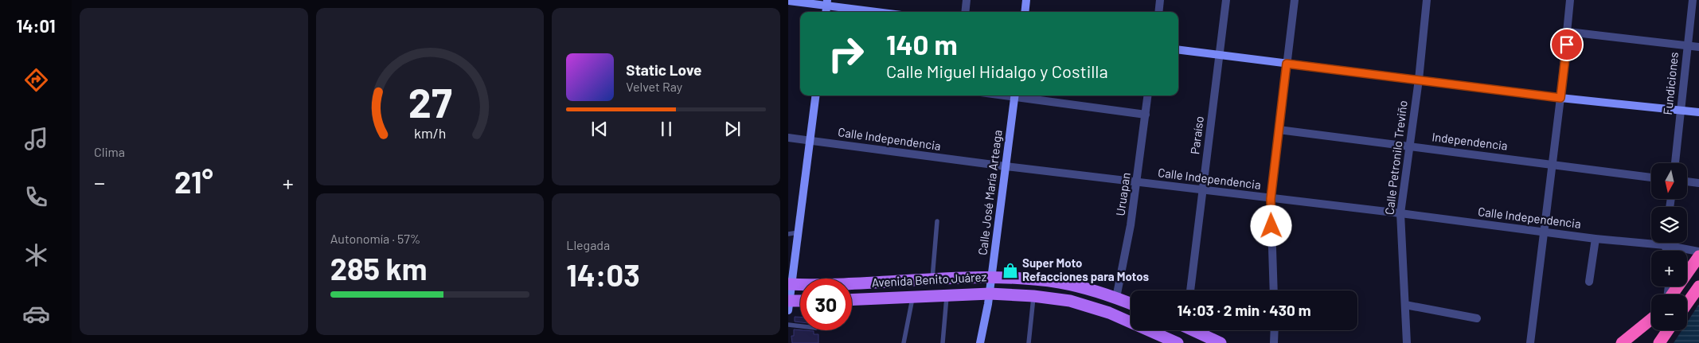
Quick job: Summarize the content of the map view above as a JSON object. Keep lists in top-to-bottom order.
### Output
{
  "streets": {
    "main road": ["Avenida Benito Juárez"],
    "street": [
      "Fundiciones",
      "Paraíso",
      "Calle Independencia",
      "Independencia",
      "Calle Petronilo Treviño",
      "Calle José María Arteaga",
      "Uruapan"
    ]
  },
  "crossings": [
    ["Paraíso", "Calle Independencia"],
    ["Calle Independencia", "Calle Petronilo Treviño"],
    ["Calle Independencia", "Calle José María Arteaga"],
    ["Calle Independencia", "Uruapan"],
    ["Independencia", "Calle Petronilo Treviño"],
    ["Calle José María Arteaga", "Avenida Benito Juárez"],
    ["Uruapan", "Avenida Benito Juárez"]
  ],
  "places": {
    "shop": ["Super Moto Refacciones para Motos"]
  },
  "north": "bottom",
  "page": {
    "tabs": "14:01",
    "tile": [
      "Clima",
      ["Autonomía · 57%", "285 km"],
      ["Llegada", "14:03"]
    ],
    "turn": ["140 m", "Calle Miguel Hidalgo y Costilla"],
    "song": ["Static Love", "Velvet Ray"],
    "map_buttons": ["+", "−"],
    "heat": ["−", "21°", "+"],
    "limit": "30",
    "trip": "14:03 · 2 min · 430 m",
    "gauge": ["27", "km/h"]
  }
}
